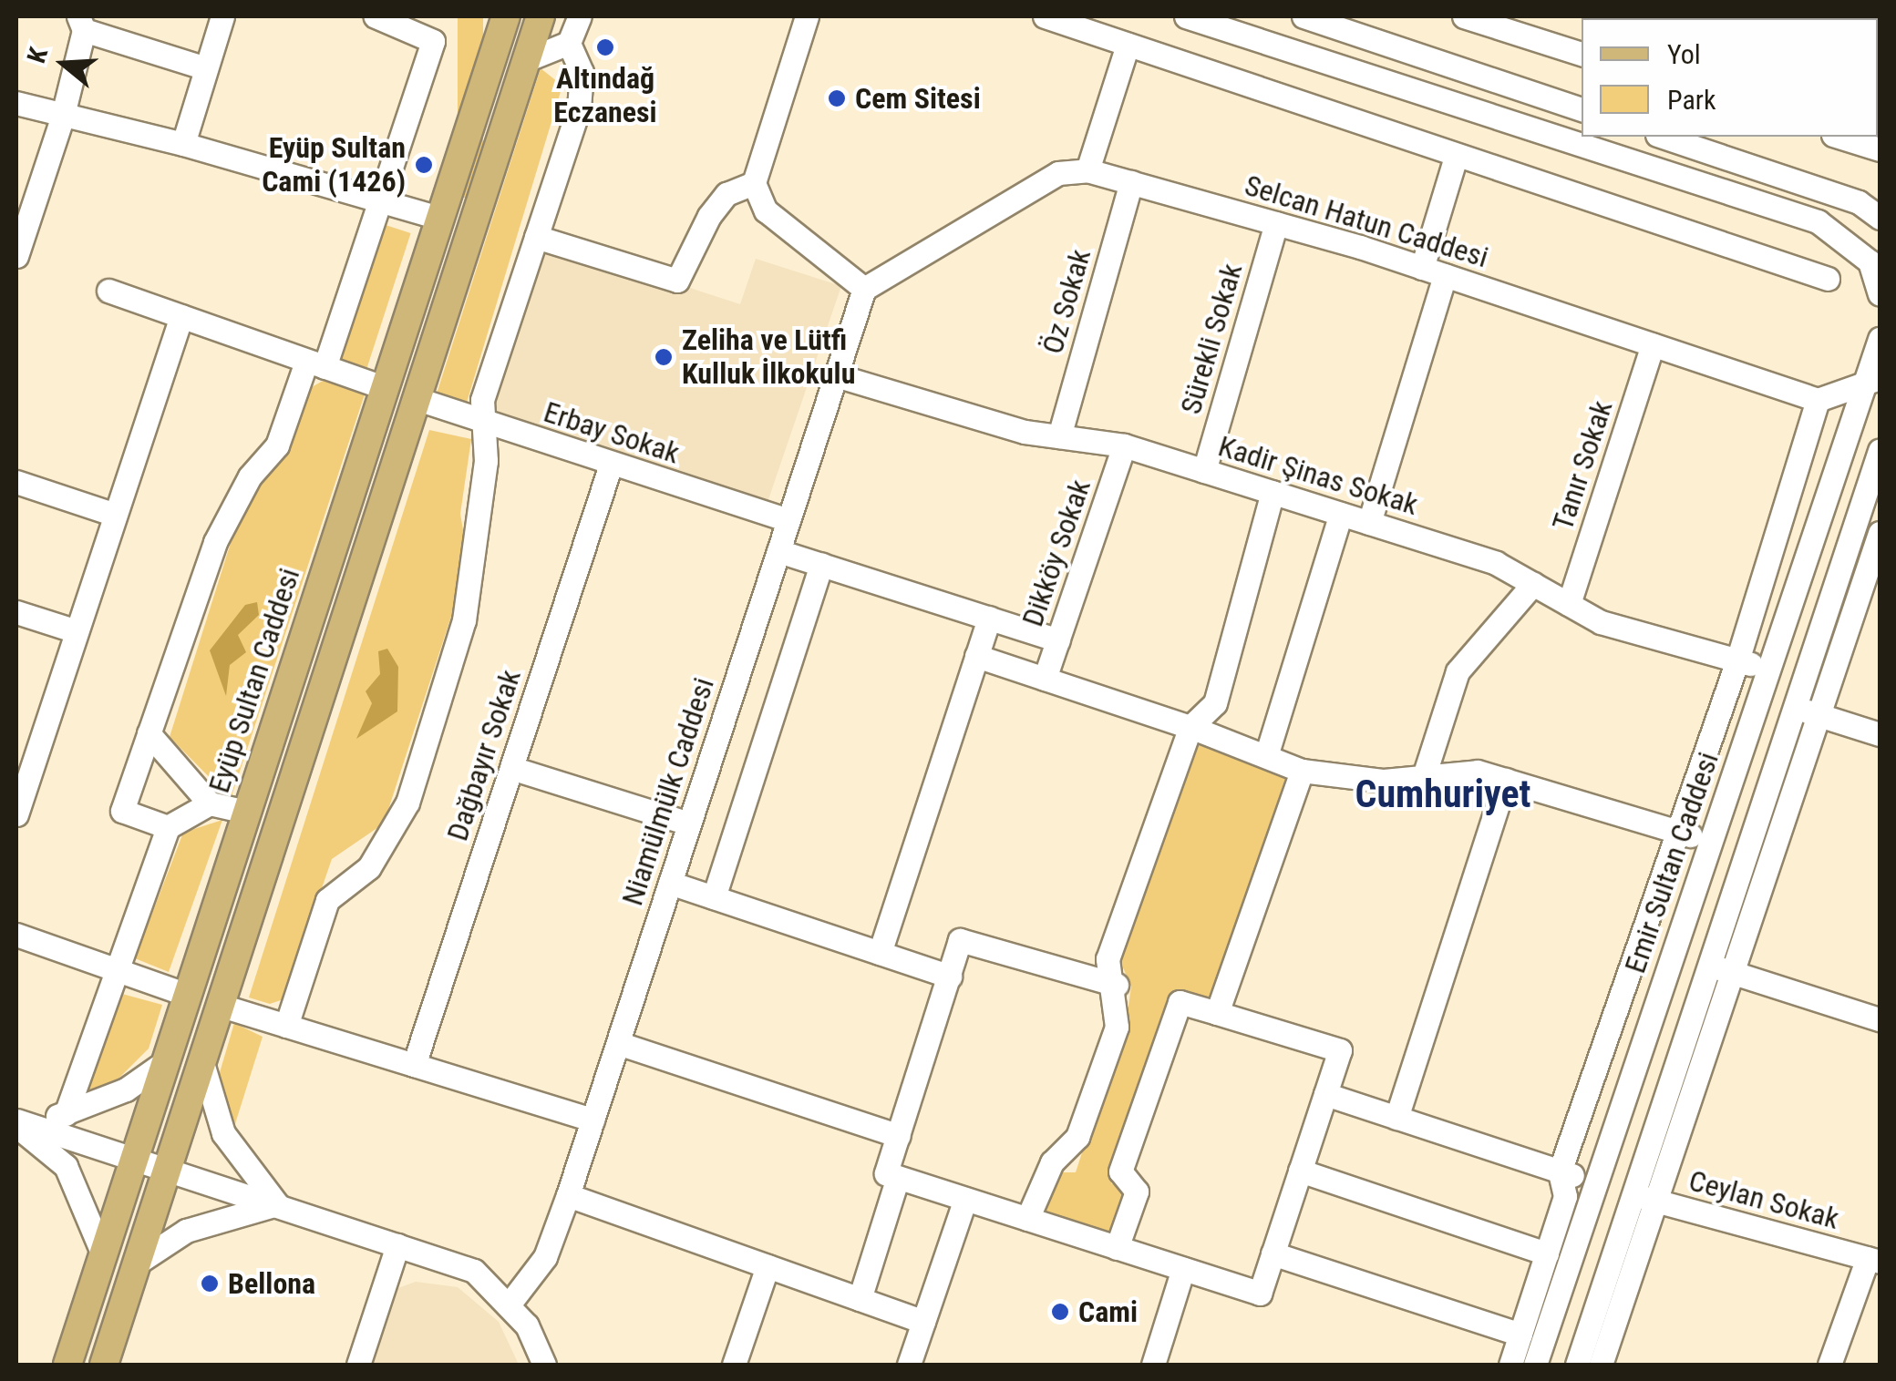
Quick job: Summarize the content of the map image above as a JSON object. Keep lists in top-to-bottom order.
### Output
{
  "streets": {
    "main road": ["Eyüp Sultan Caddesi"],
    "street": [
      "Selcan Hatun Caddesi",
      "Öz Sokak",
      "Sürekli Sokak",
      "Erbay Sokak",
      "Tanır Sokak",
      "Kadir Şinas Sokak",
      "Dikköy Sokak",
      "Dağbayır Sokak",
      "Niamülmülk Caddesi",
      "Emir Sultan Caddesi",
      "Ceylan Sokak"
    ]
  },
  "crossings": [
    ["Selcan Hatun Caddesi", "Öz Sokak"],
    ["Selcan Hatun Caddesi", "Sürekli Sokak"],
    ["Selcan Hatun Caddesi", "Tanır Sokak"],
    ["Selcan Hatun Caddesi", "Niamülmülk Caddesi"],
    ["Öz Sokak", "Kadir Şinas Sokak"],
    ["Sürekli Sokak", "Kadir Şinas Sokak"],
    ["Erbay Sokak", "Dağbayır Sokak"],
    ["Erbay Sokak", "Niamülmülk Caddesi"],
    ["Tanır Sokak", "Kadir Şinas Sokak"],
    ["Kadir Şinas Sokak", "Dikköy Sokak"],
    ["Kadir Şinas Sokak", "Niamülmülk Caddesi"],
    ["Kadir Şinas Sokak", "Emir Sultan Caddesi"]
  ],
  "districts": ["Cumhuriyet"],
  "places": [
    "Altındağ Eczanesi",
    "Cem Sitesi",
    "Eyüp Sultan Cami (1426)",
    "Zeliha ve Lütfi Kulluk İlkokulu",
    "Bellona",
    "Cami"
  ],
  "legend": ["Yol", "Park"],
  "north": "left"
}
